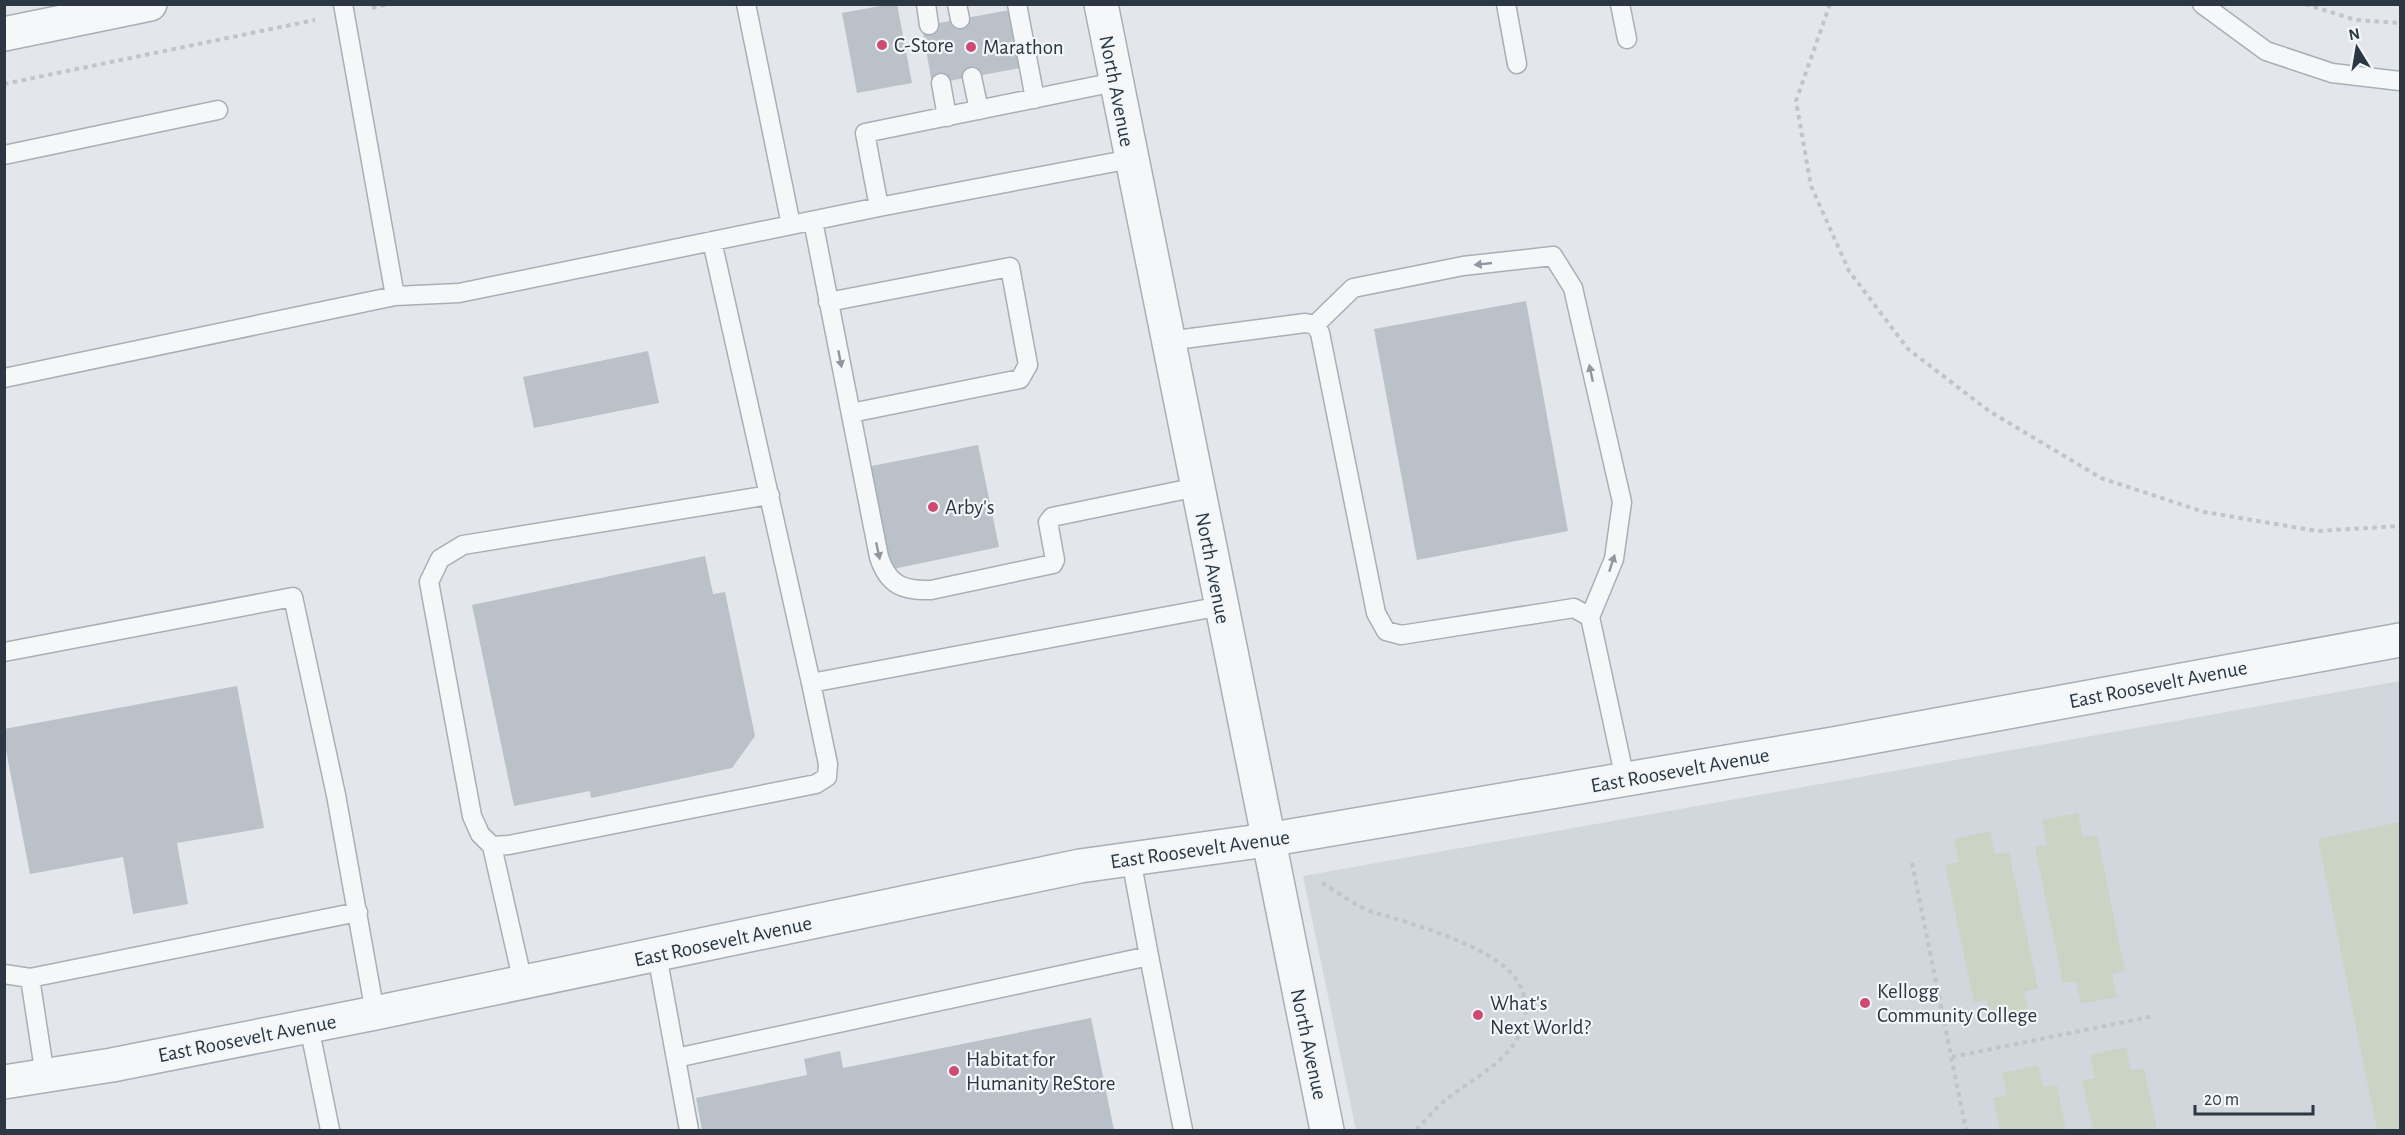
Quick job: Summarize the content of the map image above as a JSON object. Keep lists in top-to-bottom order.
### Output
{
  "streets": {
    "street": ["North Avenue", "East Roosevelt Avenue"]
  },
  "crossings": [
    ["North Avenue", "East Roosevelt Avenue"]
  ],
  "places": [
    "C-Store",
    "Marathon",
    "Arby's",
    "Kellogg Community College",
    "What's Next World?",
    "Habitat for Humanity ReStore"
  ],
  "scale_bar": "20 m",
  "north": "top"
}
